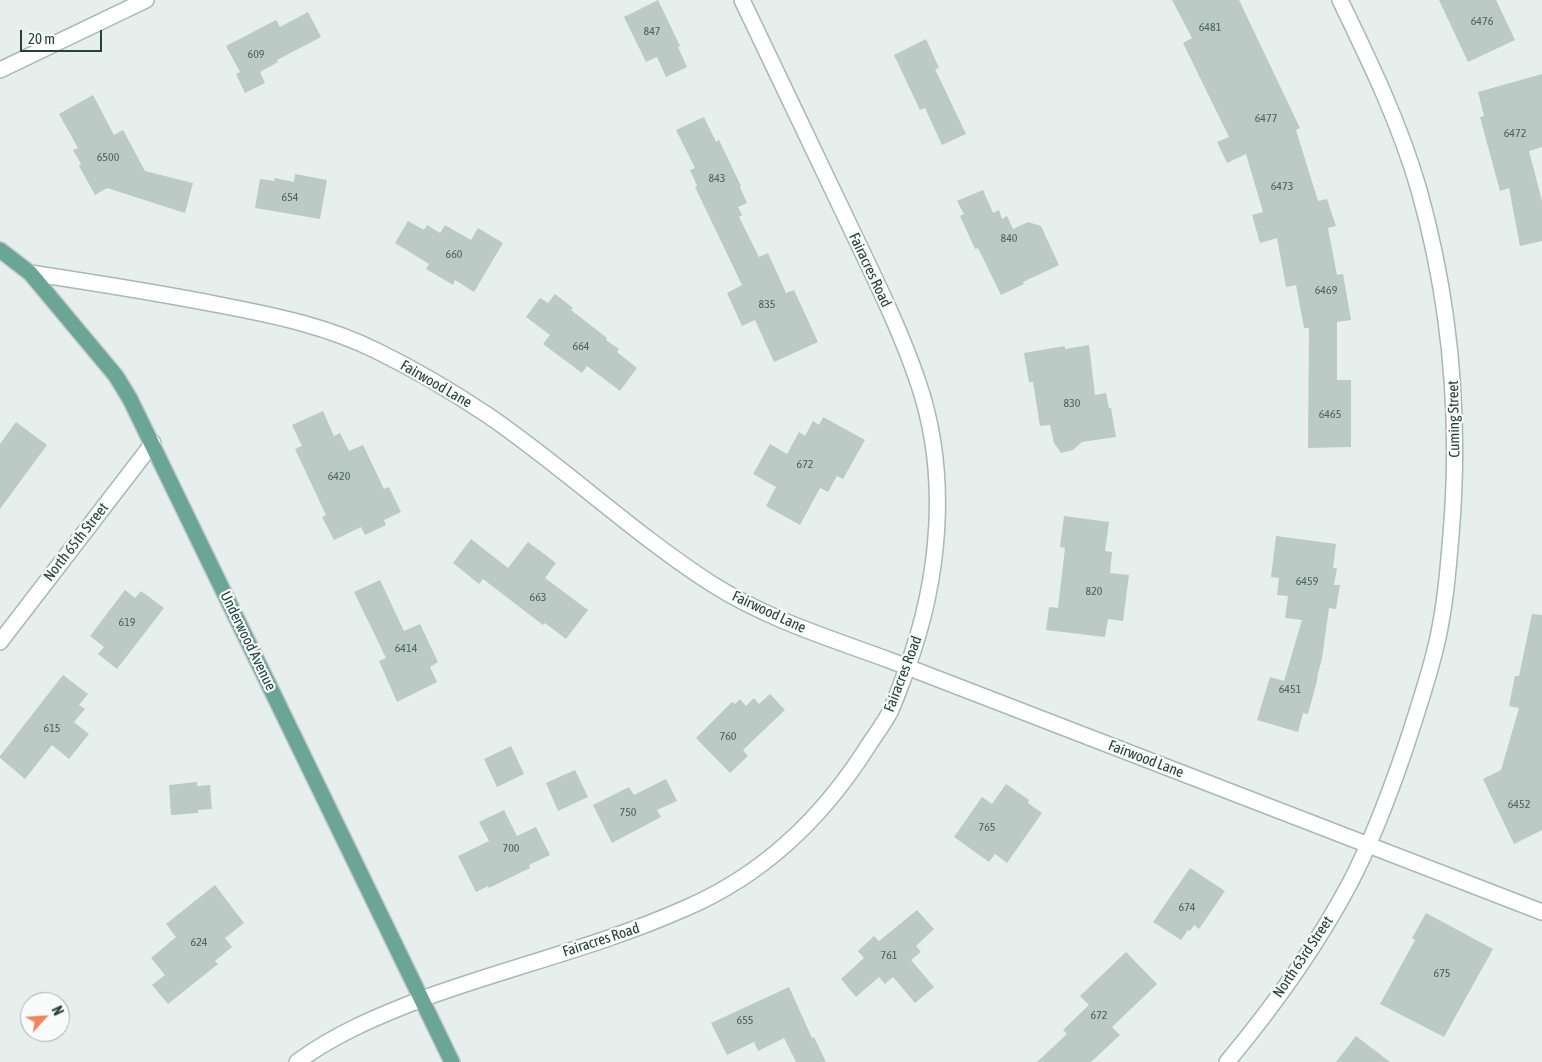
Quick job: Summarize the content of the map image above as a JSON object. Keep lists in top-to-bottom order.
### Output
{
  "streets": {
    "main road": ["Underwood Avenue"],
    "street": [
      "Fairacres Road",
      "Fairwood Lane",
      "Cuming Street",
      "North 65th Street",
      "North 63rd Street"
    ]
  },
  "crossings": [
    ["Fairacres Road", "Fairwood Lane"],
    ["Fairacres Road", "Underwood Avenue"],
    ["Fairwood Lane", "Cuming Street"],
    ["Fairwood Lane", "Underwood Avenue"],
    ["Fairwood Lane", "North 63rd Street"],
    ["Cuming Street", "North 63rd Street"],
    ["North 65th Street", "Underwood Avenue"]
  ],
  "house_numbers": [
    "6476",
    "6481",
    "847",
    "609",
    "6477",
    "6472",
    "6500",
    "843",
    "6473",
    "654",
    "840",
    "660",
    "6469",
    "835",
    "664",
    "830",
    "6465",
    "672",
    "6420",
    "6459",
    "820",
    "663",
    "619",
    "6414",
    "6451",
    "615",
    "760",
    "6452",
    "750",
    "765",
    "700",
    "674",
    "624",
    "761",
    "675",
    "672",
    "655"
  ],
  "scale_bar": "20 m",
  "north": "top right"
}
